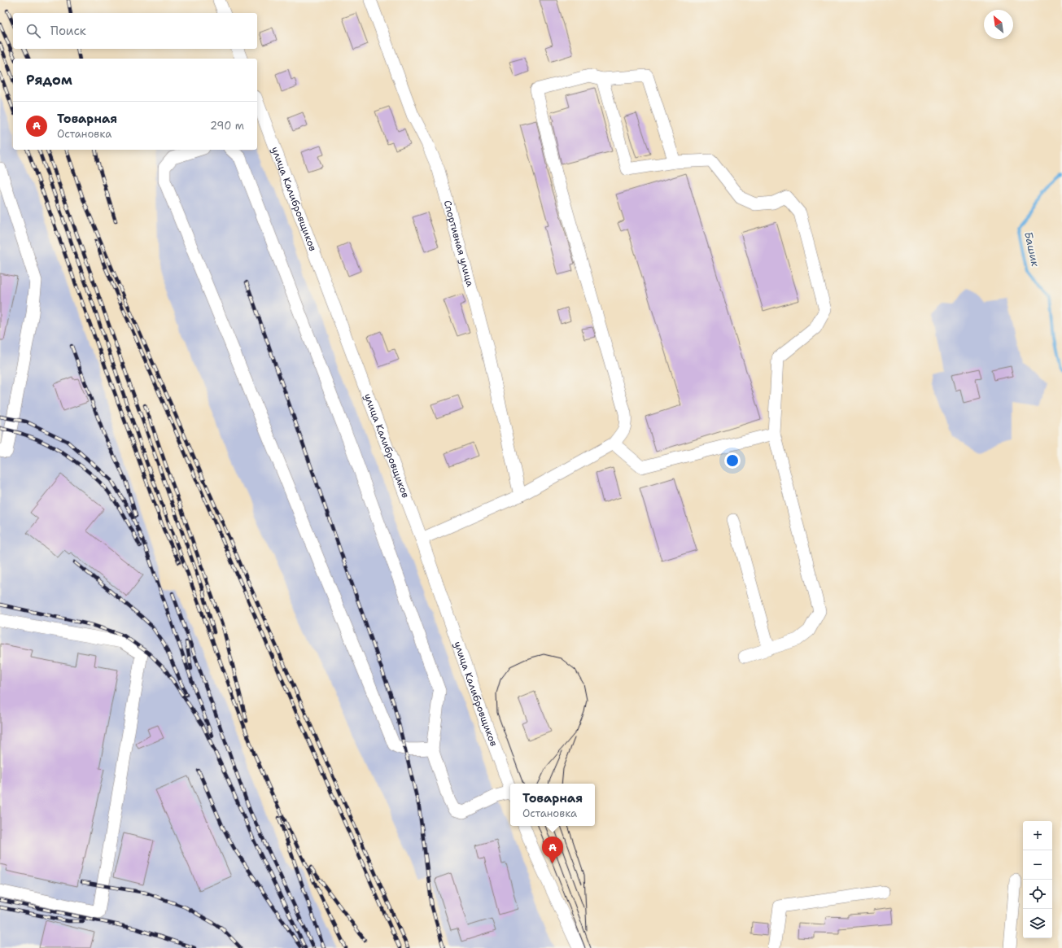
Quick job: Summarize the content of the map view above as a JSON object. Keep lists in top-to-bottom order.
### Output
{
  "streets": {
    "street": ["улица Калибровщиков", "Спортивная улица"]
  },
  "water": ["Башик"],
  "north": "top left",
  "page": {
    "search": "Поиск",
    "heading": "Рядом",
    "list": [
      {
        "mark": "A",
        "name": "Товарная",
        "note": "Остановка",
        "value": "290 m"
      }
    ],
    "popup": ["Товарная", "Остановка"],
    "map_buttons": ["+", "−"],
    "pins": "A"
  }
}
